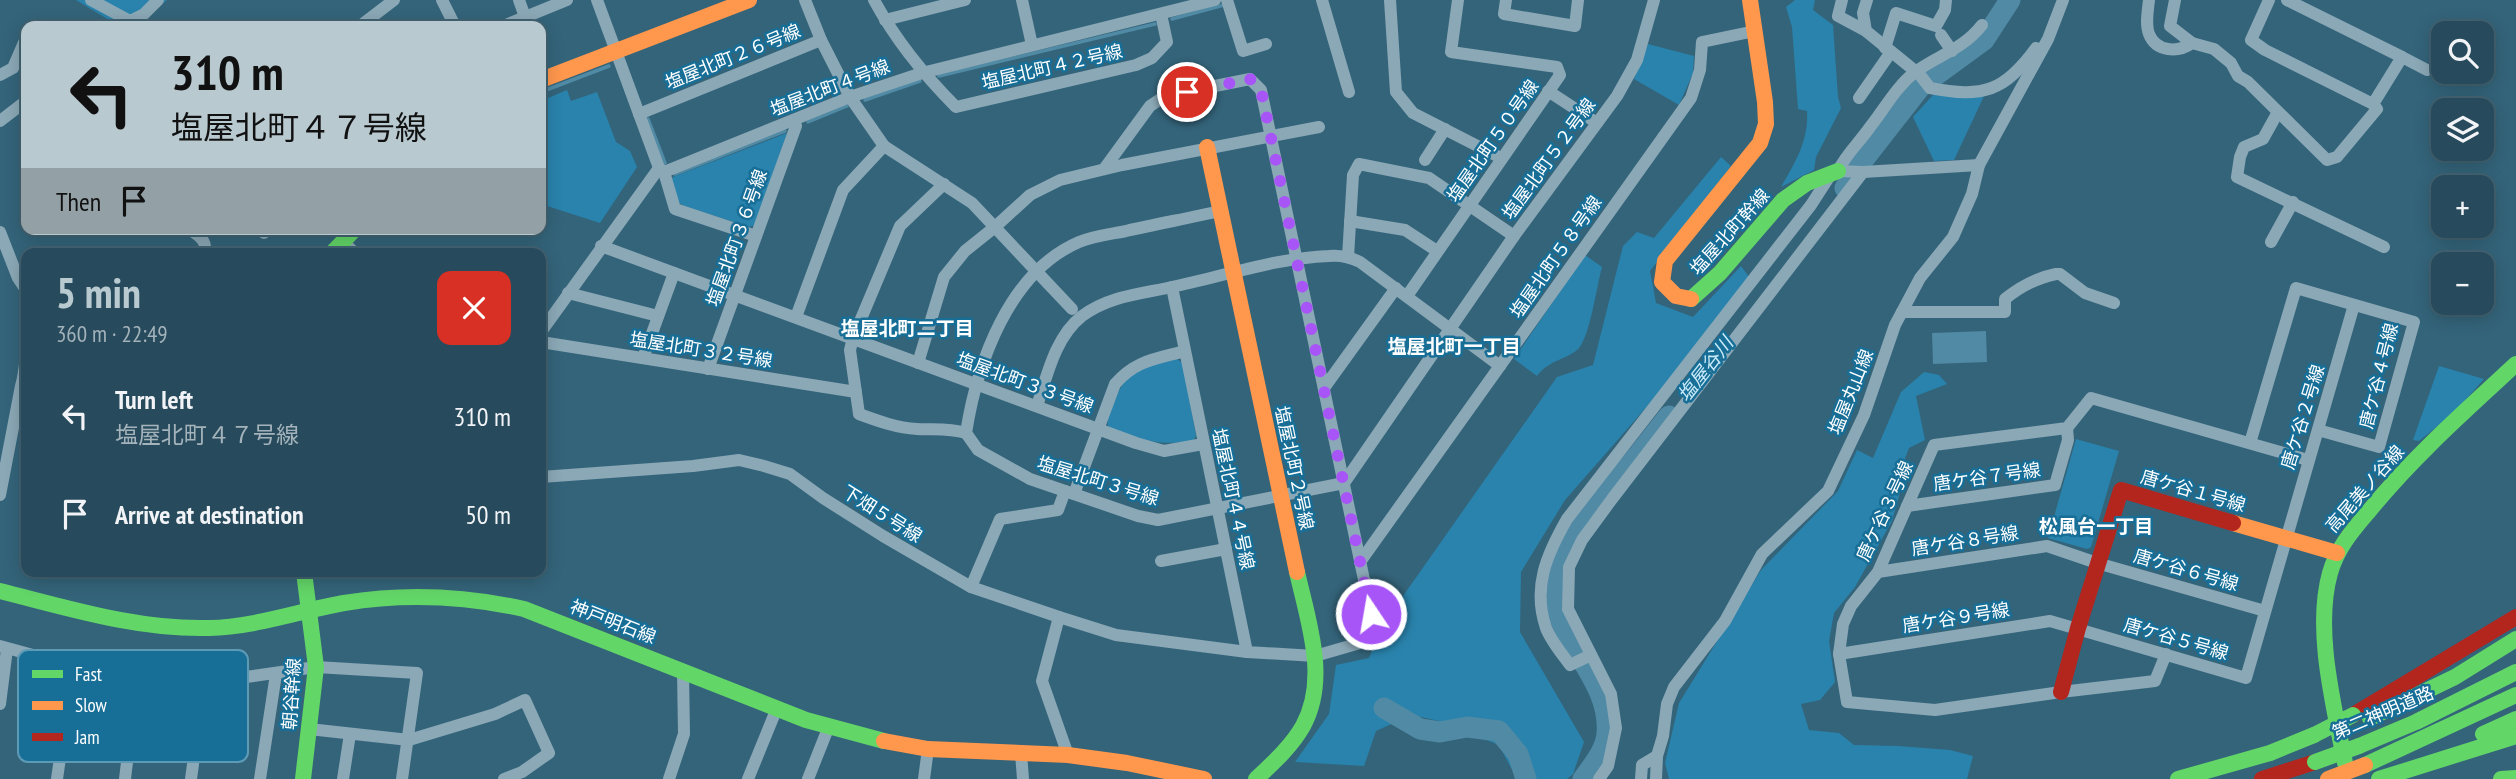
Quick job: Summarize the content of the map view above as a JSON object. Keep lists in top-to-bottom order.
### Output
{
  "streets": {
    "main road": [
      "塩屋北町幹線",
      "塩屋北町２号線",
      "高尾美ノ谷線",
      "唐ケ谷１号線",
      "神戸明石線",
      "朝谷幹線",
      "第二神明道路"
    ],
    "street": [
      "塩屋北町２６号線",
      "塩屋北町４２号線",
      "塩屋北町４号線",
      "塩屋北町５０号線",
      "塩屋北町５２号線",
      "塩屋北町３６号線",
      "塩屋北町５８号線",
      "塩屋北町３２号線",
      "唐ケ谷４号線",
      "塩屋北町３３号線",
      "塩屋丸山線",
      "唐ケ谷２号線",
      "唐ケ谷７号線",
      "塩屋北町３号線",
      "塩屋北町４４号線",
      "唐ケ谷３号線",
      "下畑５号線",
      "唐ケ谷８号線",
      "唐ケ谷６号線",
      "唐ケ谷９号線",
      "唐ケ谷５号線"
    ]
  },
  "crossings": [
    ["塩屋北町２６号線", "塩屋北町４号線"],
    ["塩屋北町４２号線", "塩屋北町４号線"],
    ["塩屋北町４号線", "塩屋北町３６号線"],
    ["塩屋北町幹線", "塩屋北町５８号線"],
    ["塩屋北町幹線", "塩屋丸山線"],
    ["塩屋北町３６号線", "塩屋北町３２号線"],
    ["塩屋北町３６号線", "塩屋北町３３号線"],
    ["唐ケ谷４号線", "唐ケ谷２号線"],
    ["塩屋北町３３号線", "塩屋北町４４号線"],
    ["唐ケ谷２号線", "唐ケ谷１号線"],
    ["唐ケ谷２号線", "唐ケ谷５号線"],
    ["塩屋北町２号線", "塩屋北町３号線"],
    ["唐ケ谷７号線", "唐ケ谷３号線"],
    ["塩屋北町３号線", "塩屋北町４４号線"],
    ["高尾美ノ谷線", "唐ケ谷１号線"],
    ["唐ケ谷１号線", "唐ケ谷３号線"],
    ["唐ケ谷１号線", "唐ケ谷８号線"],
    ["唐ケ谷１号線", "唐ケ谷６号線"],
    ["唐ケ谷１号線", "唐ケ谷９号線"],
    ["唐ケ谷１号線", "唐ケ谷５号線"],
    ["塩屋北町４４号線", "下畑５号線"],
    ["唐ケ谷３号線", "唐ケ谷８号線"],
    ["唐ケ谷３号線", "唐ケ谷９号線"],
    ["唐ケ谷８号線", "唐ケ谷６号線"],
    ["唐ケ谷６号線", "唐ケ谷５号線"],
    ["唐ケ谷９号線", "唐ケ谷５号線"],
    ["神戸明石線", "朝谷幹線"]
  ],
  "districts": ["塩屋北町二丁目", "塩屋北町一丁目", "松風台一丁目"],
  "water": ["塩屋谷川"],
  "legend": ["Fast", "Slow", "Jam"],
  "page": {
    "map_buttons": ["+", "−"],
    "turn": ["310 m", "塩屋北町４７号線"],
    "then": "Then",
    "heading": ["5 min", "360 m · 22:49"],
    "list": [
      {
        "name": "Turn left",
        "note": "塩屋北町４７号線",
        "value": "310 m"
      },
      {
        "name": "Arrive at destination",
        "value": "50 m"
      }
    ]
  }
}
